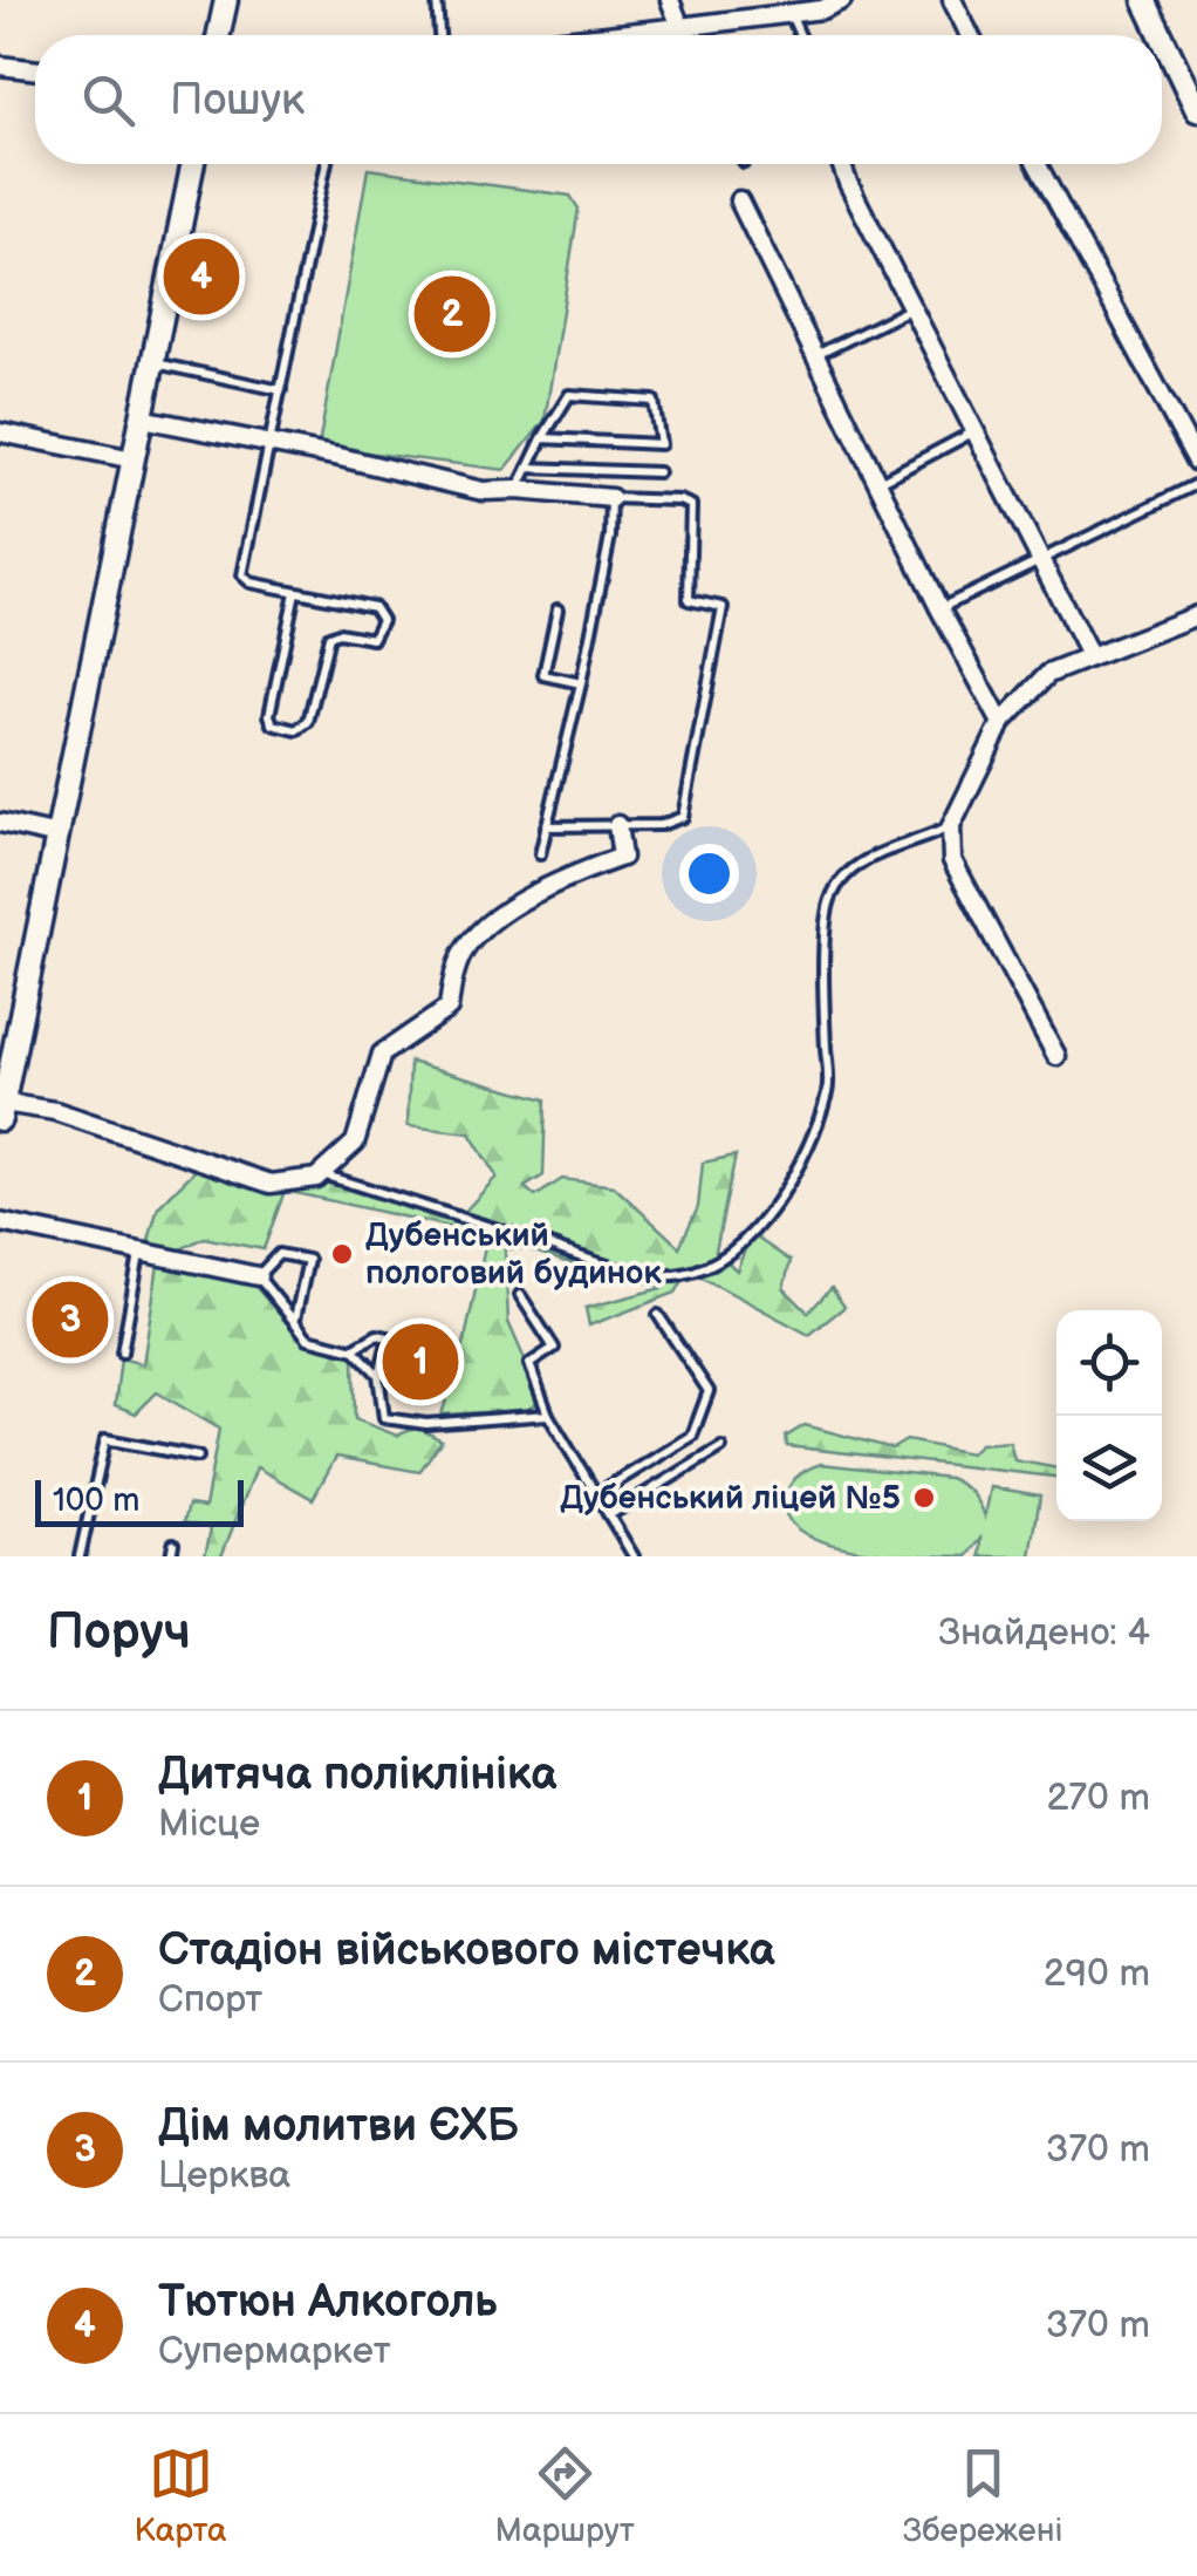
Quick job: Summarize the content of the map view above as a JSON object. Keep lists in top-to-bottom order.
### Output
{
  "places": ["Дубенський пологовий будинок", "Дубенський ліцей №5"],
  "scale_bar": "100 m",
  "page": {
    "search": "Пошук",
    "pins": [
      "4",
      "2",
      "3",
      "1"
    ],
    "scale": "100 m",
    "heading": ["Поруч", "Знайдено: 4"],
    "list": [
      {
        "mark": "1",
        "name": "Дитяча поліклініка",
        "note": "Місце",
        "value": "270 m"
      },
      {
        "mark": "2",
        "name": "Стадіон військового містечка",
        "note": "Спорт",
        "value": "290 m"
      },
      {
        "mark": "3",
        "name": "Дім молитви ЄХБ",
        "note": "Церква",
        "value": "370 m"
      },
      {
        "mark": "4",
        "name": "Тютюн Алкоголь",
        "note": "Супермаркет",
        "value": "370 m"
      }
    ],
    "nav": ["Карта", "Маршрут", "Збережені"]
  }
}
